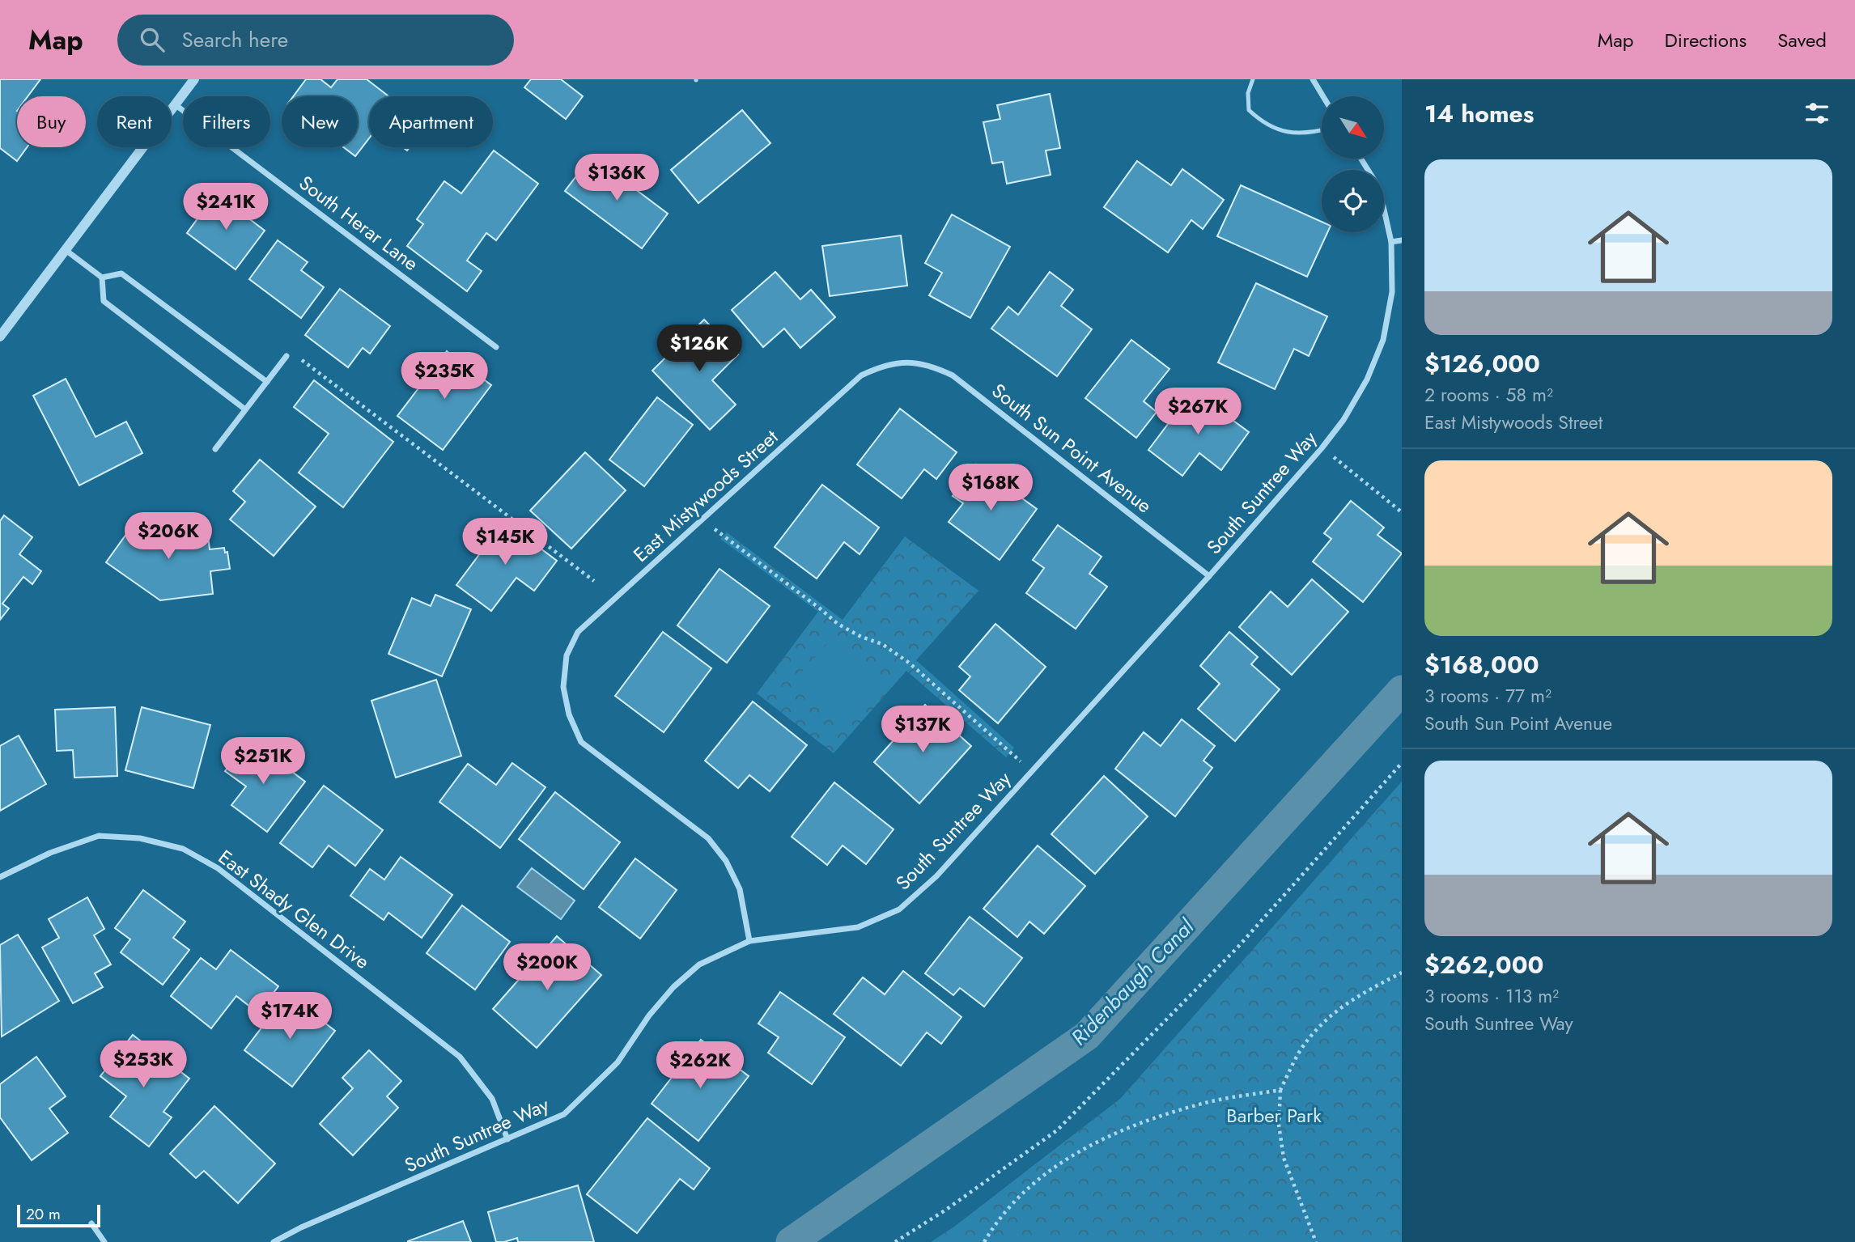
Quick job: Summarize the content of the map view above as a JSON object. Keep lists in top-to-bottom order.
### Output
{
  "streets": {
    "street": [
      "South Herar Lane",
      "South Sun Point Avenue",
      "South Suntree Way",
      "East Mistywoods Street",
      "East Shady Glen Drive"
    ]
  },
  "crossings": [
    ["South Sun Point Avenue", "South Suntree Way"],
    ["South Sun Point Avenue", "East Mistywoods Street"],
    ["South Suntree Way", "East Mistywoods Street"],
    ["South Suntree Way", "East Shady Glen Drive"]
  ],
  "water": ["Ridenbaugh Canal"],
  "parks": ["Barber Park"],
  "scale_bar": "20 m",
  "north": "bottom right",
  "page": {
    "header": "Map",
    "search": "Search here",
    "nav": ["Map", "Directions", "Saved"],
    "heading": "14 homes",
    "chip": [
      "Buy",
      "Rent",
      "Filters",
      "New",
      "Apartment"
    ],
    "list": [
      {
        "name": "$126,000",
        "note": "2 rooms · 58 m² · East Mistywoods Street"
      },
      {
        "name": "$168,000",
        "note": "3 rooms · 77 m² · South Sun Point Avenue"
      },
      {
        "name": "$262,000",
        "note": "3 rooms · 113 m² · South Suntree Way"
      }
    ],
    "price": [
      "$136K",
      "$241K",
      "$126K",
      "$235K",
      "$267K",
      "$168K",
      "$206K",
      "$145K",
      "$137K",
      "$251K",
      "$200K",
      "$174K",
      "$253K",
      "$262K"
    ],
    "scale": "20 m"
  }
}
